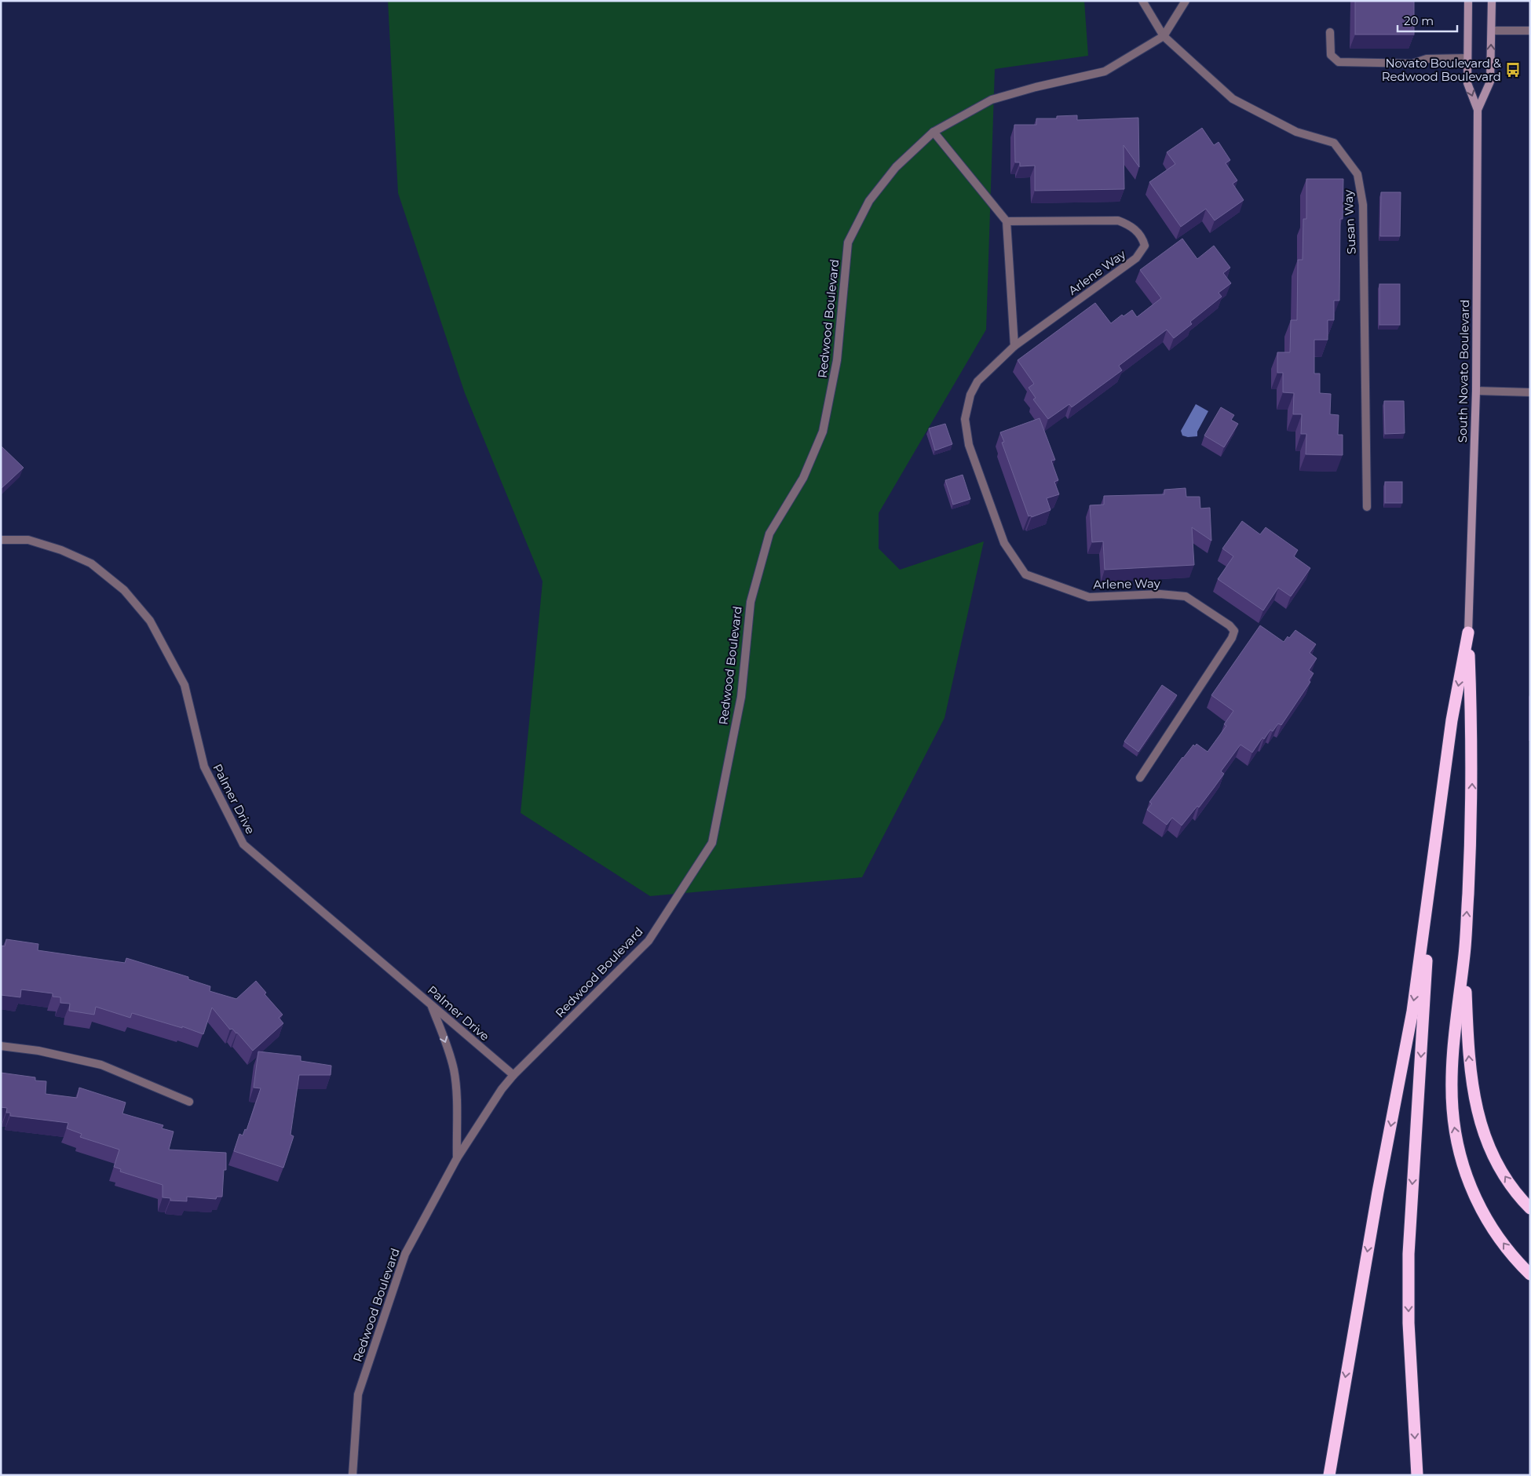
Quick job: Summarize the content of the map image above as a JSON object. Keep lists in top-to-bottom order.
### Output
{
  "streets": {
    "main road": ["South Novato Boulevard"],
    "street": [
      "Susan Way",
      "Arlene Way",
      "Redwood Boulevard",
      "Palmer Drive"
    ]
  },
  "crossings": [
    ["Susan Way", "Redwood Boulevard"],
    ["Redwood Boulevard", "Palmer Drive"]
  ],
  "places": {
    "bus stop": ["Novato Boulevard & Redwood Boulevard"]
  },
  "scale_bar": "20 m"
}
